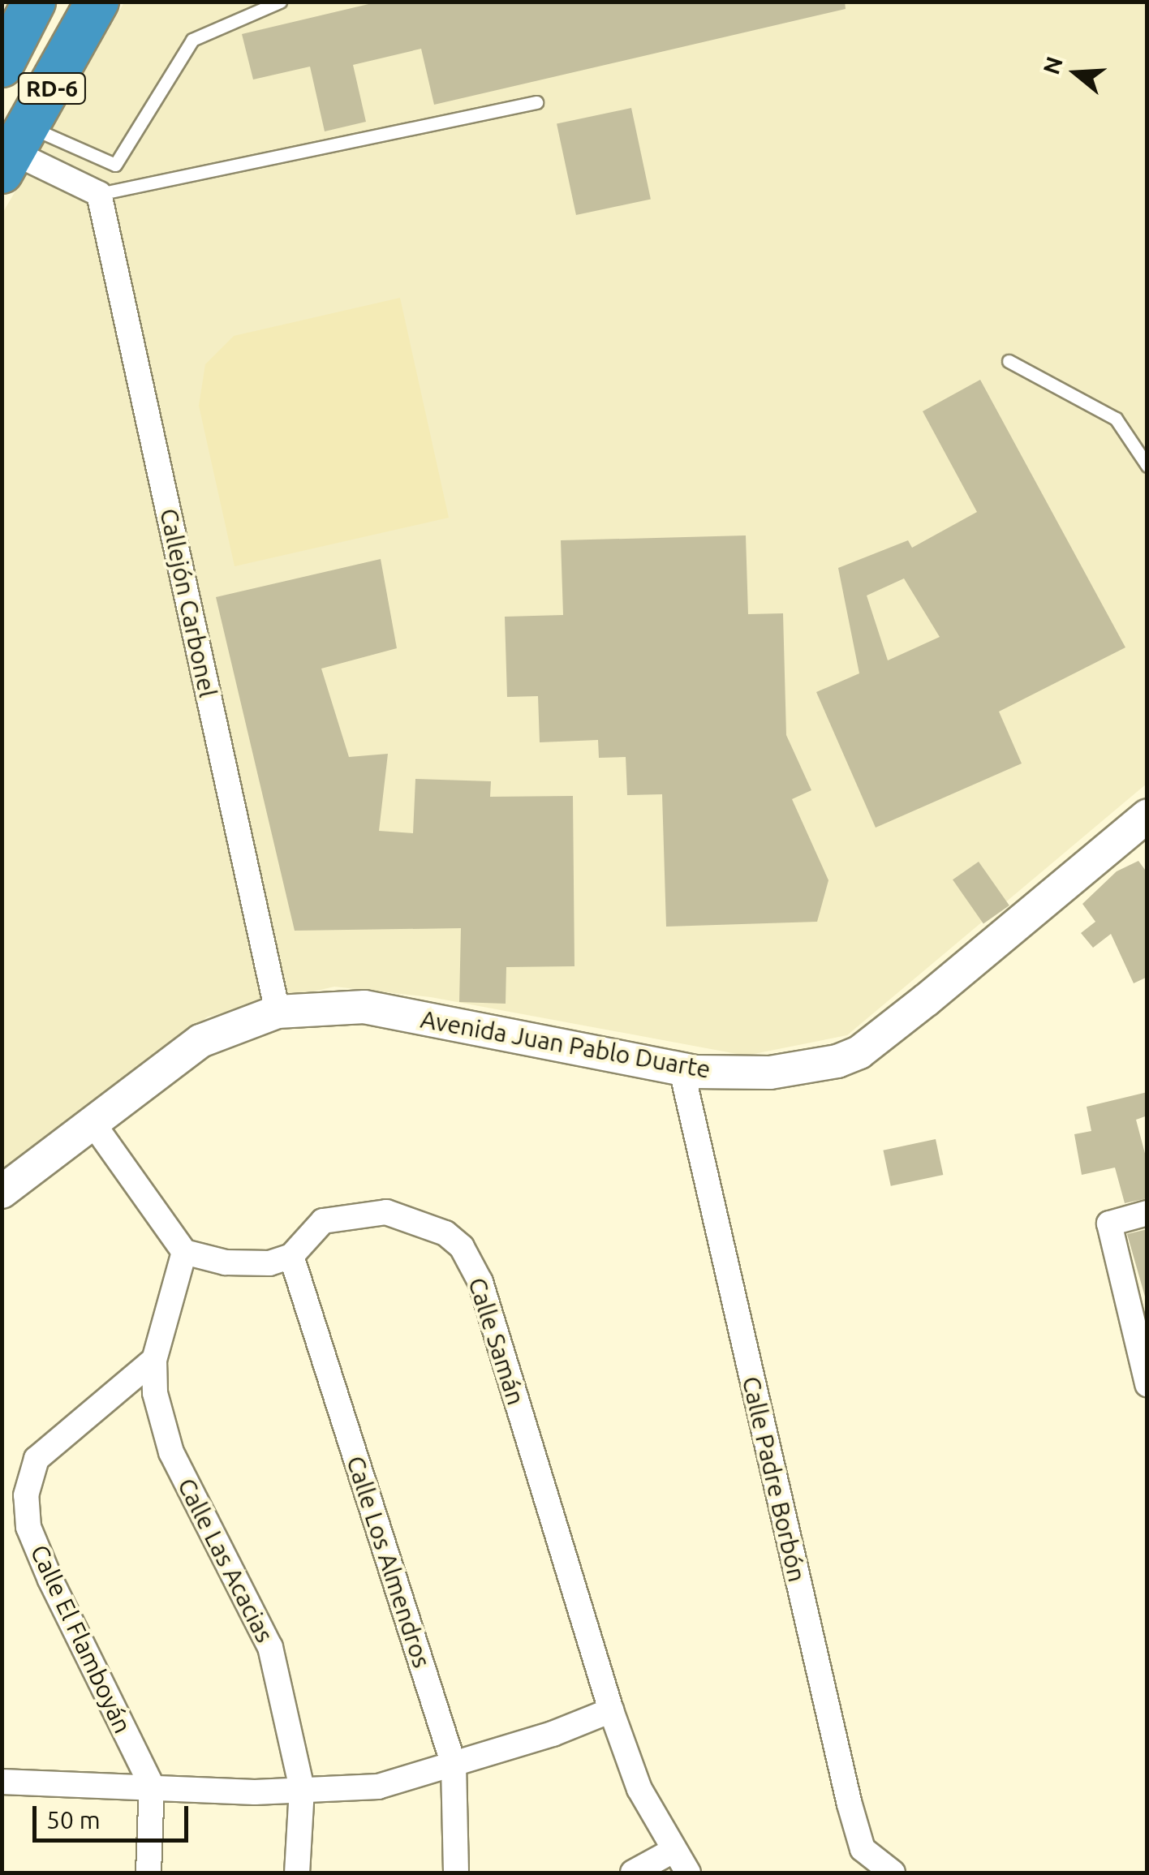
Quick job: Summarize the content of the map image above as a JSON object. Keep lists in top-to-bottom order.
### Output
{
  "streets": {
    "highway": ["RD-6"],
    "main road": ["Avenida Juan Pablo Duarte"],
    "street": [
      "Callejón Carbonel",
      "Calle Samán",
      "Calle Padre Borbón",
      "Calle Las Acacias",
      "Calle Los Almendros",
      "Calle El Flamboyán"
    ]
  },
  "crossings": [
    ["Callejón Carbonel", "Avenida Juan Pablo Duarte"],
    ["Avenida Juan Pablo Duarte", "Calle Padre Borbón"],
    ["Calle Samán", "Calle Los Almendros"],
    ["Calle Las Acacias", "Calle El Flamboyán"]
  ],
  "scale_bar": "50 m",
  "north": "left"
}
